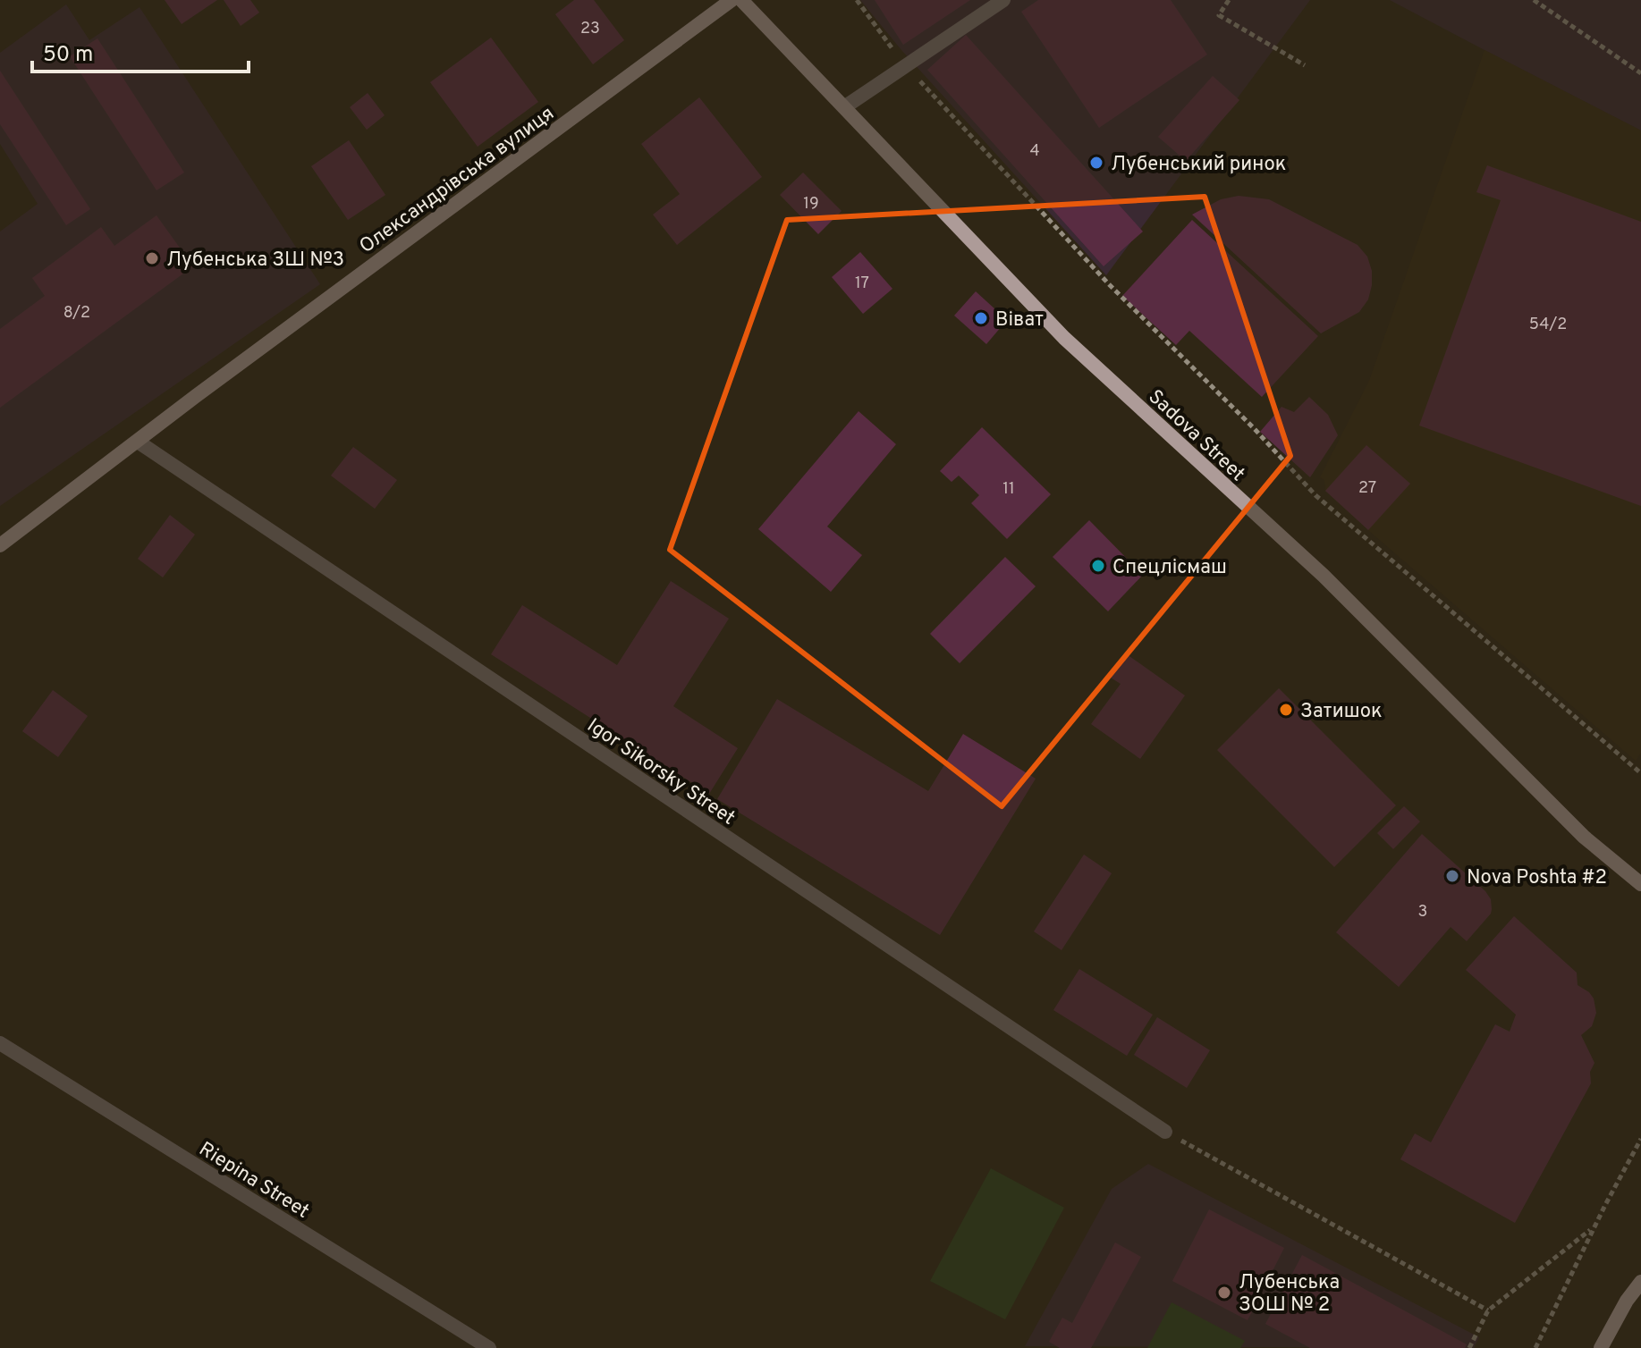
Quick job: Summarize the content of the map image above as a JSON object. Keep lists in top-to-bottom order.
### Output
{
  "streets": {
    "main road": ["Олександрівська вулиця", "Sadova Street"],
    "street": ["Igor Sikorsky Street", "Riepina Street"]
  },
  "crossings": [
    ["Олександрівська вулиця", "Igor Sikorsky Street"]
  ],
  "places": [
    "Лубенський ринок",
    "Лубенська ЗШ №3",
    "Віват",
    "Спецлісмаш",
    "Затишок",
    "Nova Poshta #2",
    "Лубенська ЗОШ № 2"
  ],
  "house_numbers": [
    "23",
    "4",
    "19",
    "17",
    "8/2",
    "54/2",
    "27",
    "11",
    "3"
  ],
  "scale_bar": "50 m"
}
